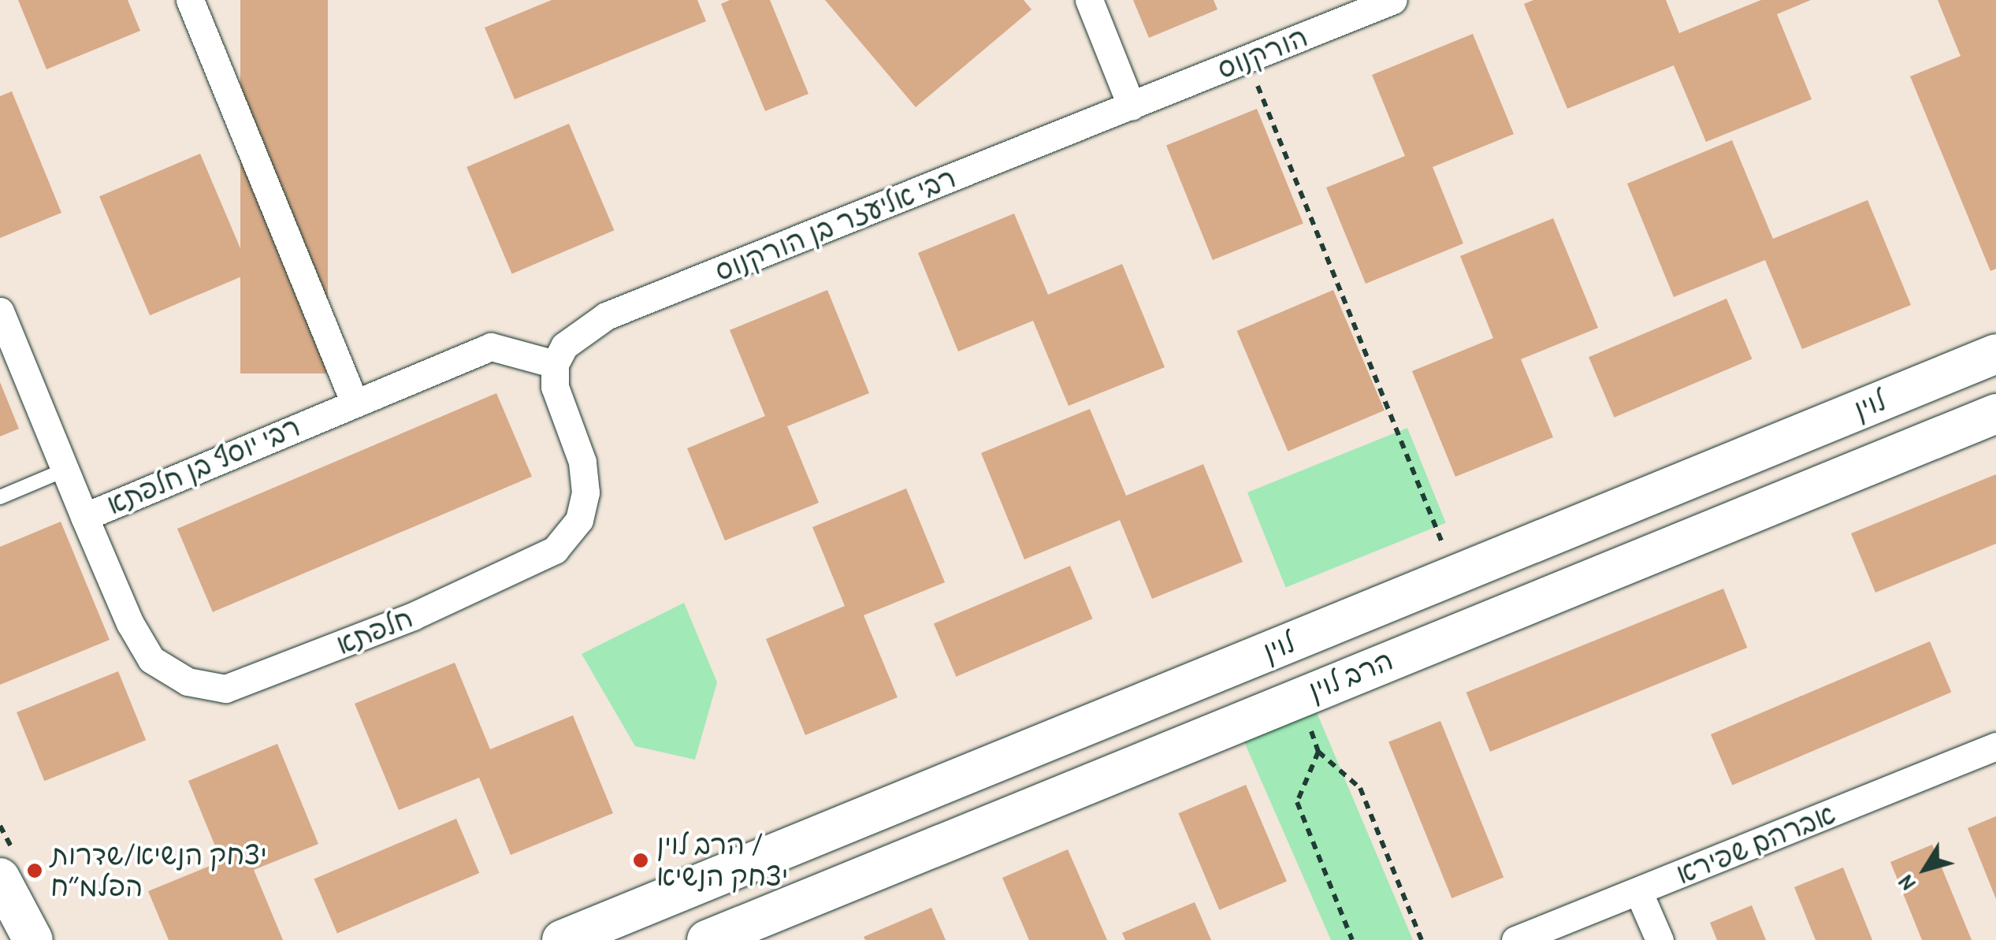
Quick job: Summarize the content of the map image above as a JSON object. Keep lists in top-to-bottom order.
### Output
{
  "streets": {
    "main road": ["לוין", "הרב לוין"],
    "street": [
      "הורקנוס",
      "רבי אליעזר בן הורקנוס",
      "רבי יוסף בן חלפתא",
      "חלפתא",
      "אברהם שפירא"
    ]
  },
  "crossings": [
    ["הורקנוס", "רבי אליעזר בן הורקנוס"],
    ["רבי אליעזר בן הורקנוס", "רבי יוסף בן חלפתא"],
    ["רבי אליעזר בן הורקנוס", "חלפתא"],
    ["רבי יוסף בן חלפתא", "חלפתא"]
  ],
  "places": ["הרב לוין / יצחק הנשיא", "יצחק הנשיא/שדרות הפלמ״ח"],
  "north": "bottom left"
}
